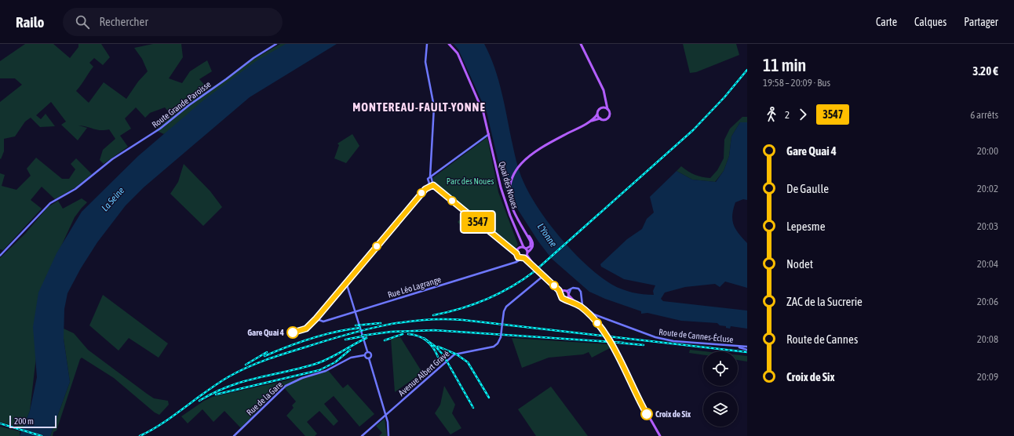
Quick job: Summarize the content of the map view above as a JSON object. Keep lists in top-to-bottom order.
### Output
{
  "streets": {
    "main road": [
      "Route Grande Paroisse",
      "Quai des Noues",
      "Rue Léo Lagrange",
      "Route de Cannes-Écluse",
      "Avenue Albert Gravé",
      "Rue de la Gare"
    ]
  },
  "crossings": [
    ["Quai des Noues", "Rue Léo Lagrange"]
  ],
  "districts": ["MONTEREAU-FAULT-YONNE"],
  "water": ["La Seine", "L'Yonne"],
  "parks": ["Parc des Noues"],
  "places": ["Gare Quai 4", "Croix de Six"],
  "lines": ["bus line 3547"],
  "scale_bar": "200 m",
  "page": {
    "header": "Railo",
    "search": "Rechercher",
    "nav": ["Carte", "Calques", "Partager"],
    "on_map": "3547",
    "heading": ["11 min", "19:58 – 20:09 · Bus", "3.20 €"],
    "legs": ["2", "3547", "6 arrêts"],
    "list": [
      {
        "name": "Gare Quai 4",
        "value": "20:00"
      },
      {
        "name": "De Gaulle",
        "value": "20:02"
      },
      {
        "name": "Lepesme",
        "value": "20:03"
      },
      {
        "name": "Nodet",
        "value": "20:04"
      },
      {
        "name": "ZAC de la Sucrerie",
        "value": "20:06"
      },
      {
        "name": "Route de Cannes",
        "value": "20:08"
      },
      {
        "name": "Croix de Six",
        "value": "20:09"
      }
    ],
    "scale": "200 m"
  }
}
